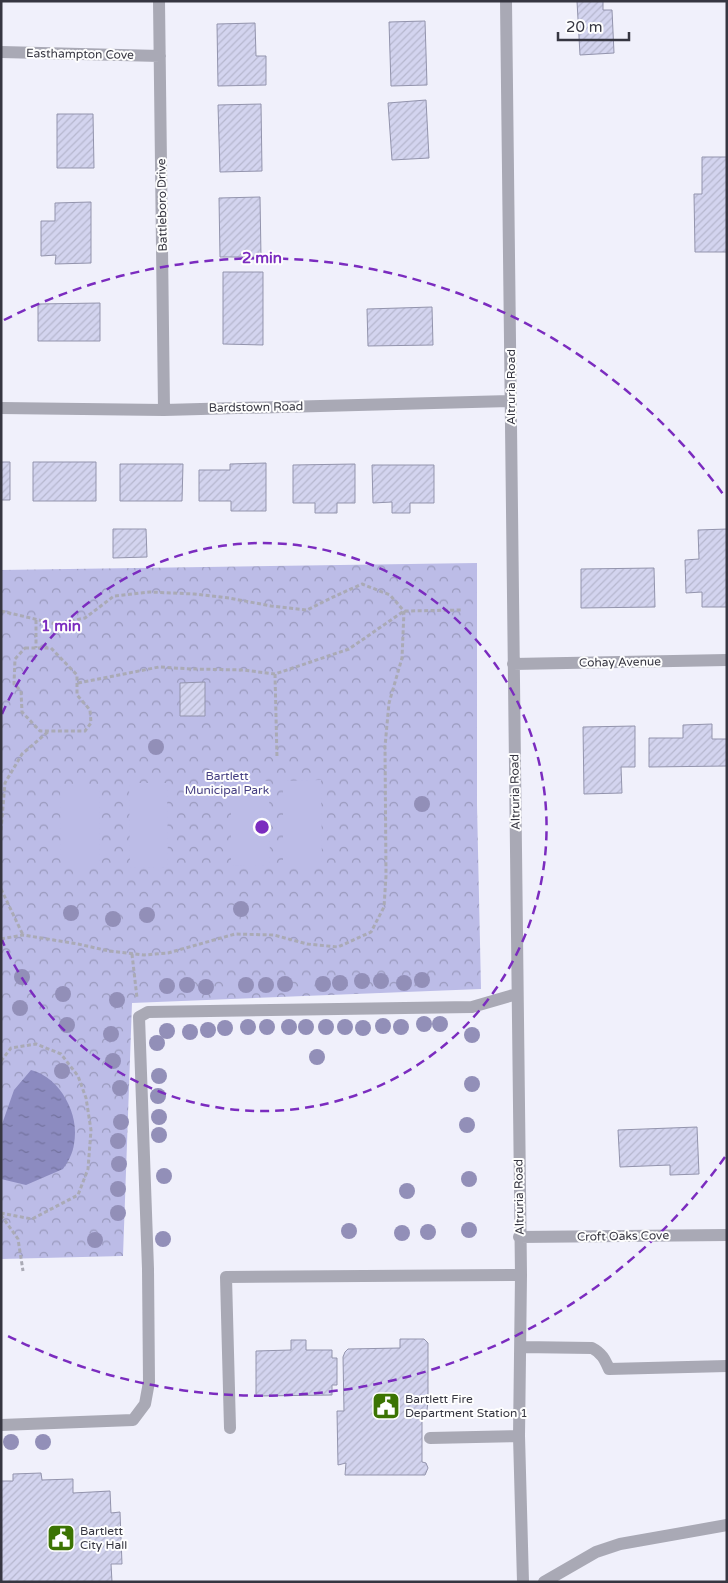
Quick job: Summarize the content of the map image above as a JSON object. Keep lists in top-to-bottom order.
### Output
{
  "streets": {
    "street": [
      "Easthampton Cove",
      "Battleboro Drive",
      "Altruria Road",
      "Bardstown Road",
      "Cohay Avenue",
      "Croft Oaks Cove"
    ]
  },
  "crossings": [
    ["Easthampton Cove", "Battleboro Drive"],
    ["Battleboro Drive", "Bardstown Road"],
    ["Altruria Road", "Bardstown Road"],
    ["Altruria Road", "Cohay Avenue"],
    ["Altruria Road", "Croft Oaks Cove"]
  ],
  "parks": ["Bartlett Municipal Park"],
  "places": {
    "public building": ["Bartlett Fire Department Station 1", "Bartlett City Hall"]
  },
  "scale_bar": "20 m",
  "rings": ["2 min", "1 min"]
}
